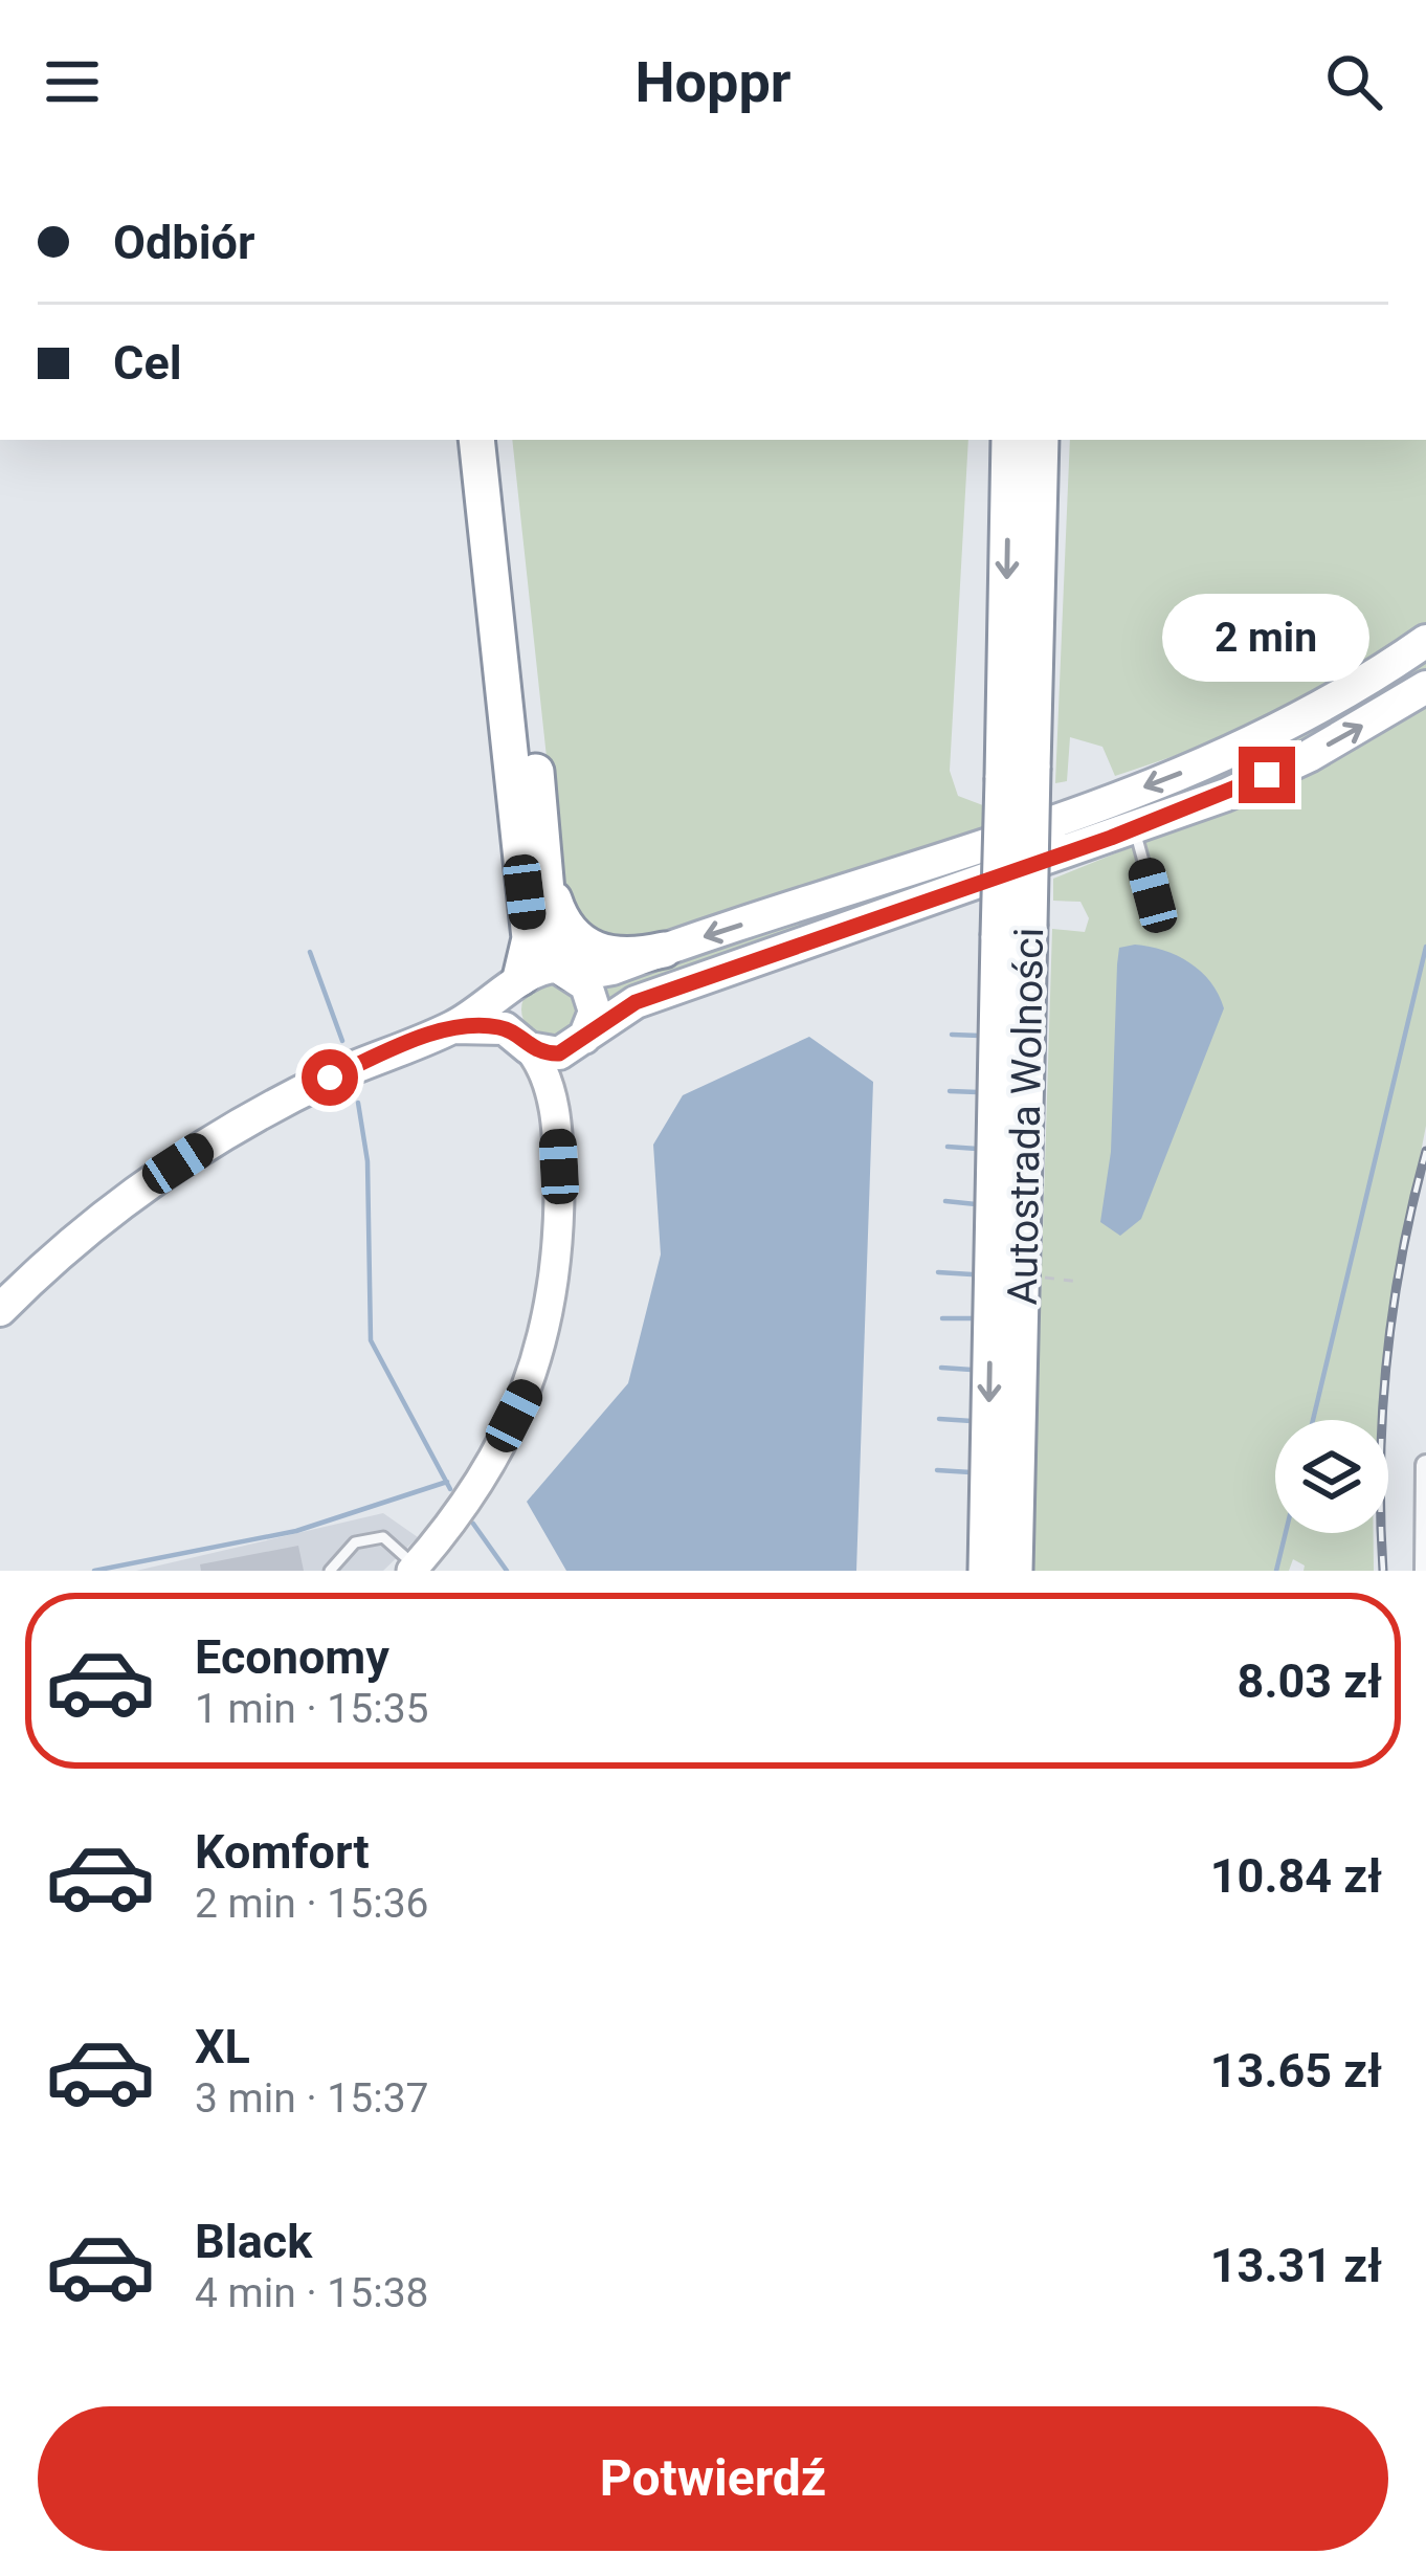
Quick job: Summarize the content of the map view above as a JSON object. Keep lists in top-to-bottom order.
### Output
{
  "streets": {
    "highway": ["Autostrada Wolności"]
  },
  "page": {
    "header": "Hoppr",
    "banner": ["Odbiór", "Cel"],
    "bubble": "2 min",
    "list": [
      {
        "name": "Economy",
        "note": "1 min · 15:35",
        "value": "8.03 zł"
      },
      {
        "name": "Komfort",
        "note": "2 min · 15:36",
        "value": "10.84 zł"
      },
      {
        "name": "XL",
        "note": "3 min · 15:37",
        "value": "13.65 zł"
      },
      {
        "name": "Black",
        "note": "4 min · 15:38",
        "value": "13.31 zł"
      }
    ],
    "buttons": "Potwierdź"
  }
}
